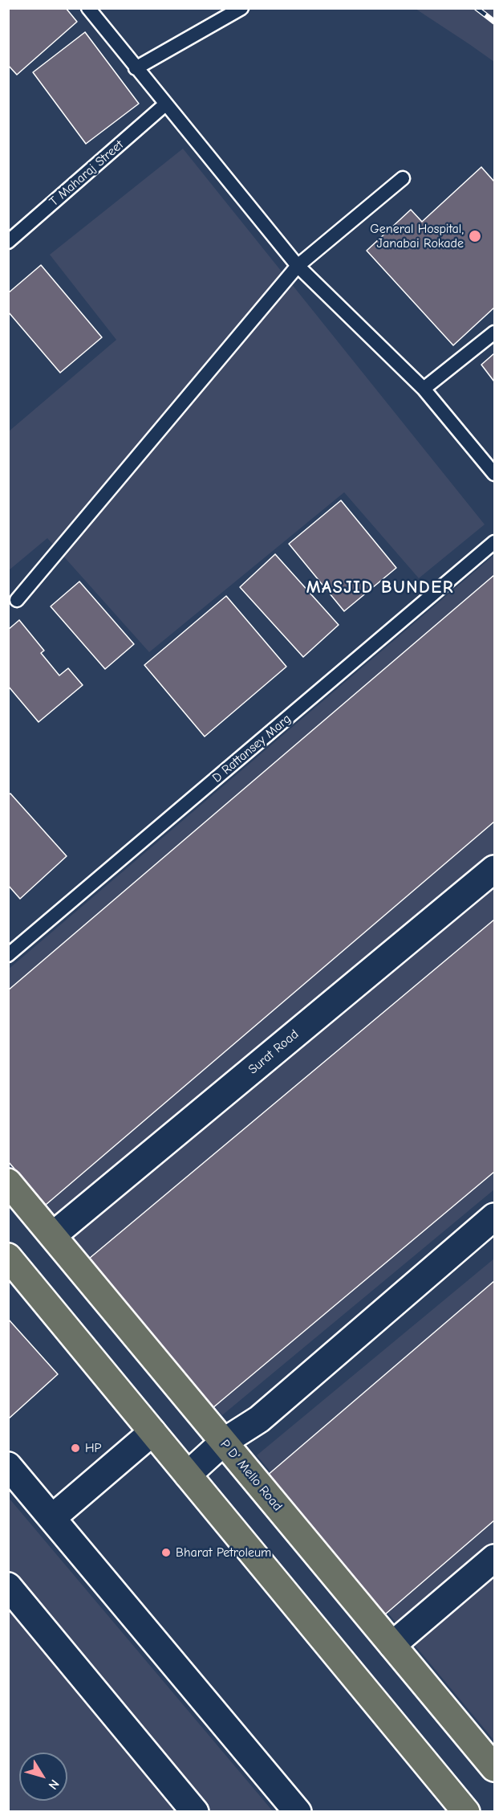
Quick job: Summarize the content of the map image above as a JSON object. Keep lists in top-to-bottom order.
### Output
{
  "streets": {
    "main road": ["P D' Mello Road"],
    "street": ["Surat Road"],
    "lane": ["T Maharaj Street", "D Rattansey Marg"]
  },
  "crossings": [
    ["Surat Road", "P D' Mello Road"]
  ],
  "districts": ["MASJID BUNDER"],
  "places": ["General Hospital, Janabai Rokade", "HP", "Bharat Petroleum"],
  "north": "bottom right"
}
